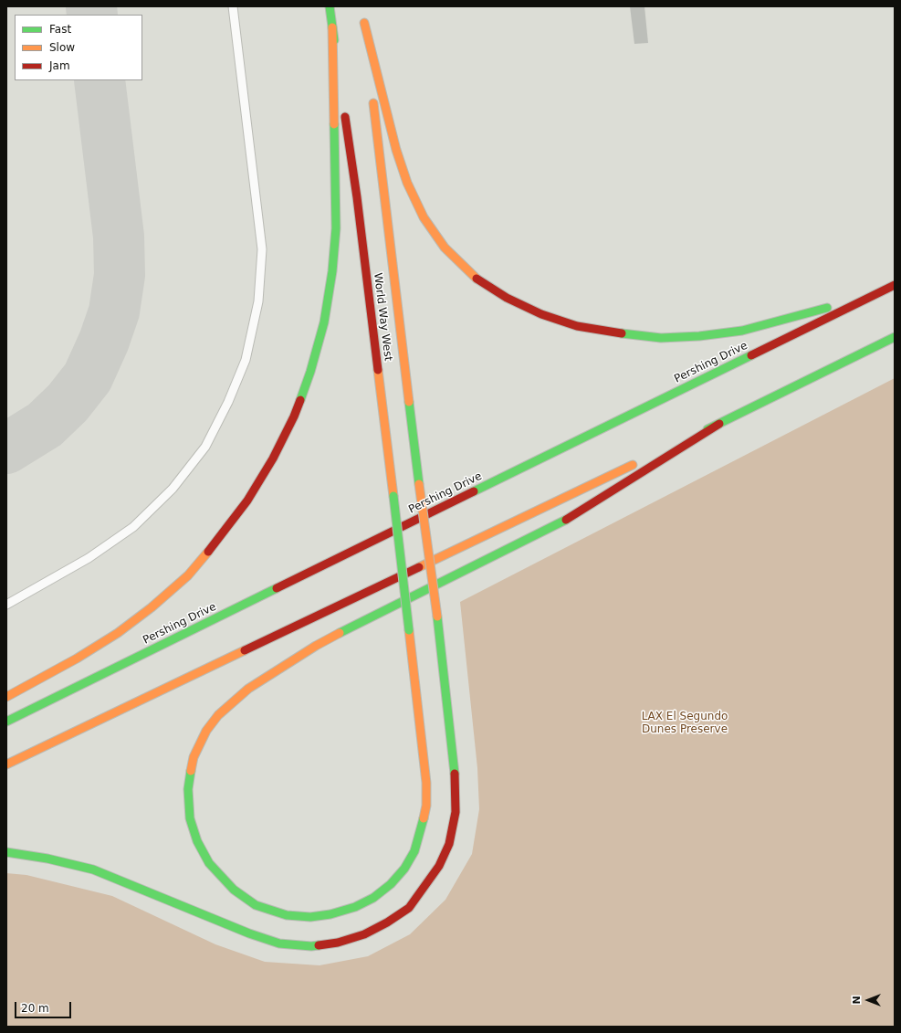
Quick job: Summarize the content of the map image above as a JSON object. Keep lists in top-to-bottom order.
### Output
{
  "streets": {
    "main road": ["World Way West", "Pershing Drive"]
  },
  "parks": ["LAX El Segundo Dunes Preserve"],
  "legend": ["Fast", "Slow", "Jam"],
  "scale_bar": "20 m",
  "north": "left"
}
